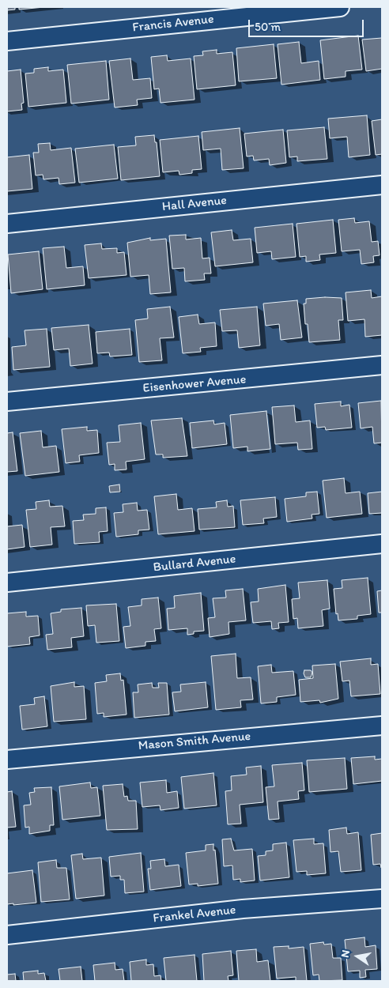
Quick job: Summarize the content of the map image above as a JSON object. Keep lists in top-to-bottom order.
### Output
{
  "streets": {
    "street": [
      "Francis Avenue",
      "Hall Avenue",
      "Eisenhower Avenue",
      "Bullard Avenue",
      "Mason Smith Avenue",
      "Frankel Avenue"
    ]
  },
  "scale_bar": "50 m",
  "north": "left"
}
